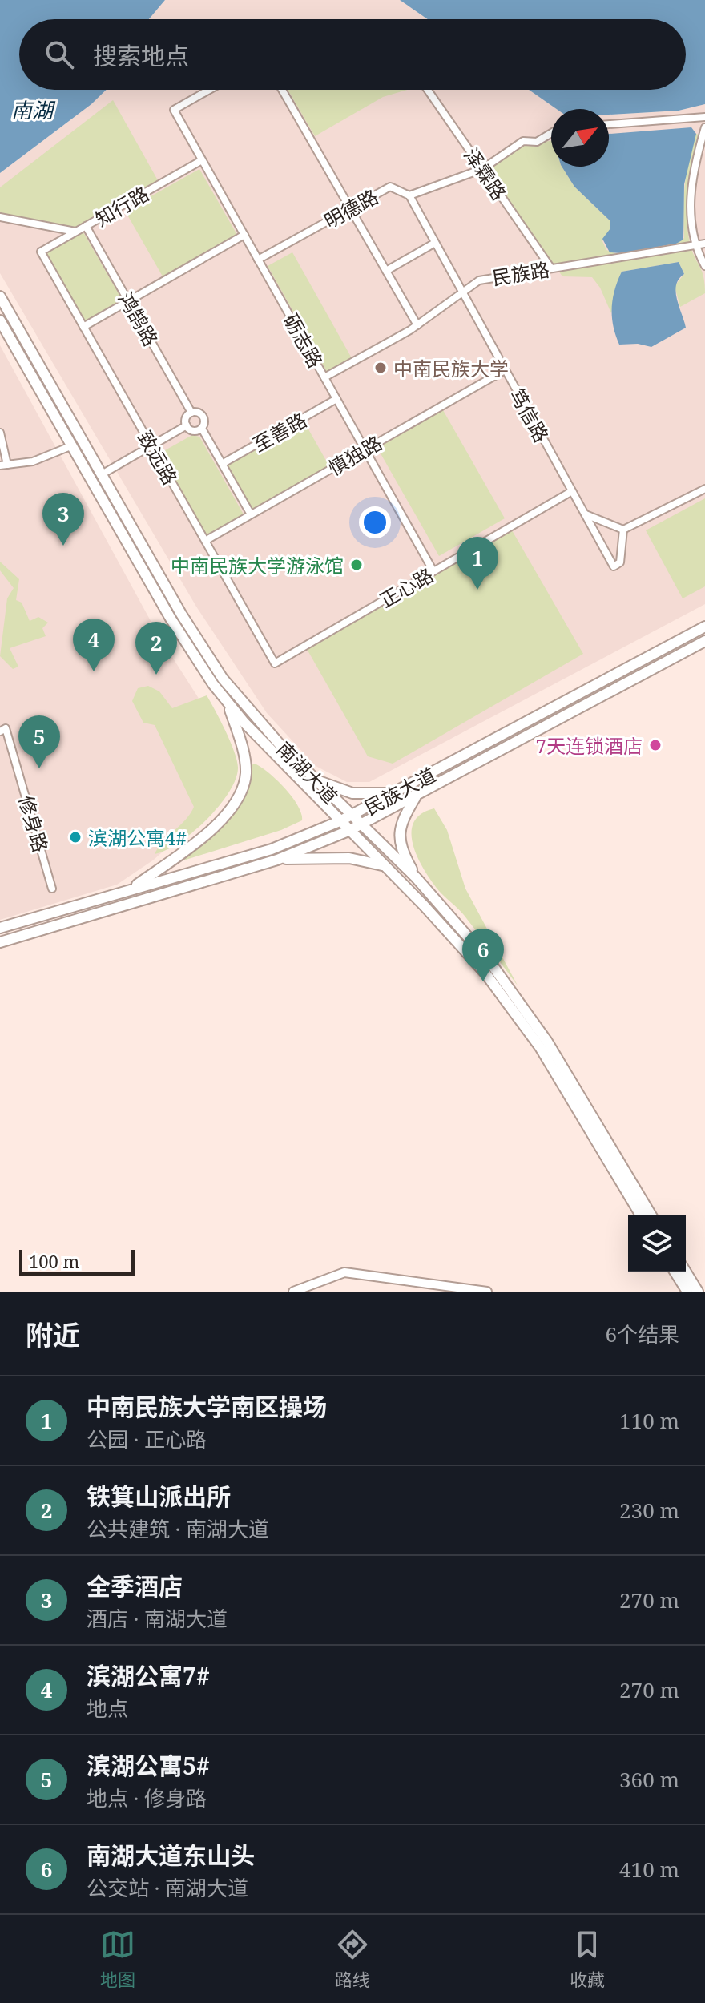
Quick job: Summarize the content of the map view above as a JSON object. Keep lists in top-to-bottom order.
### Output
{
  "streets": {
    "main road": ["南湖大道", "民族大道"],
    "street": [
      "泽霖路",
      "知行路",
      "明德路",
      "民族路",
      "鸿鹄路",
      "砺志路",
      "笃信路",
      "至善路",
      "慎独路",
      "致远路",
      "正心路",
      "修身路"
    ]
  },
  "crossings": [
    ["泽霖路", "明德路"],
    ["泽霖路", "民族路"],
    ["知行路", "鸿鹄路"],
    ["知行路", "砺志路"],
    ["知行路", "致远路"],
    ["明德路", "砺志路"],
    ["明德路", "笃信路"],
    ["民族路", "砺志路"],
    ["民族路", "笃信路"],
    ["砺志路", "至善路"],
    ["砺志路", "慎独路"],
    ["砺志路", "正心路"],
    ["笃信路", "慎独路"],
    ["笃信路", "正心路"],
    ["慎独路", "致远路"],
    ["致远路", "正心路"],
    ["南湖大道", "民族大道"]
  ],
  "water": ["南湖"],
  "places": [
    "中南民族大学",
    "中南民族大学游泳馆",
    "7天连锁酒店",
    "滨湖公寓4#"
  ],
  "scale_bar": "100 m",
  "north": "top right",
  "page": {
    "search": "搜索地点",
    "pins": [
      "3",
      "1",
      "4",
      "2",
      "5",
      "6"
    ],
    "scale": "100 m",
    "heading": ["附近", "6个结果"],
    "list": [
      {
        "mark": "1",
        "name": "中南民族大学南区操场",
        "note": "公园 · 正心路",
        "value": "110 m"
      },
      {
        "mark": "2",
        "name": "铁箕山派出所",
        "note": "公共建筑 · 南湖大道",
        "value": "230 m"
      },
      {
        "mark": "3",
        "name": "全季酒店",
        "note": "酒店 · 南湖大道",
        "value": "270 m"
      },
      {
        "mark": "4",
        "name": "滨湖公寓7#",
        "note": "地点",
        "value": "270 m"
      },
      {
        "mark": "5",
        "name": "滨湖公寓5#",
        "note": "地点 · 修身路",
        "value": "360 m"
      },
      {
        "mark": "6",
        "name": "南湖大道东山头",
        "note": "公交站 · 南湖大道",
        "value": "410 m"
      }
    ],
    "nav": ["地图", "路线", "收藏"]
  }
}
